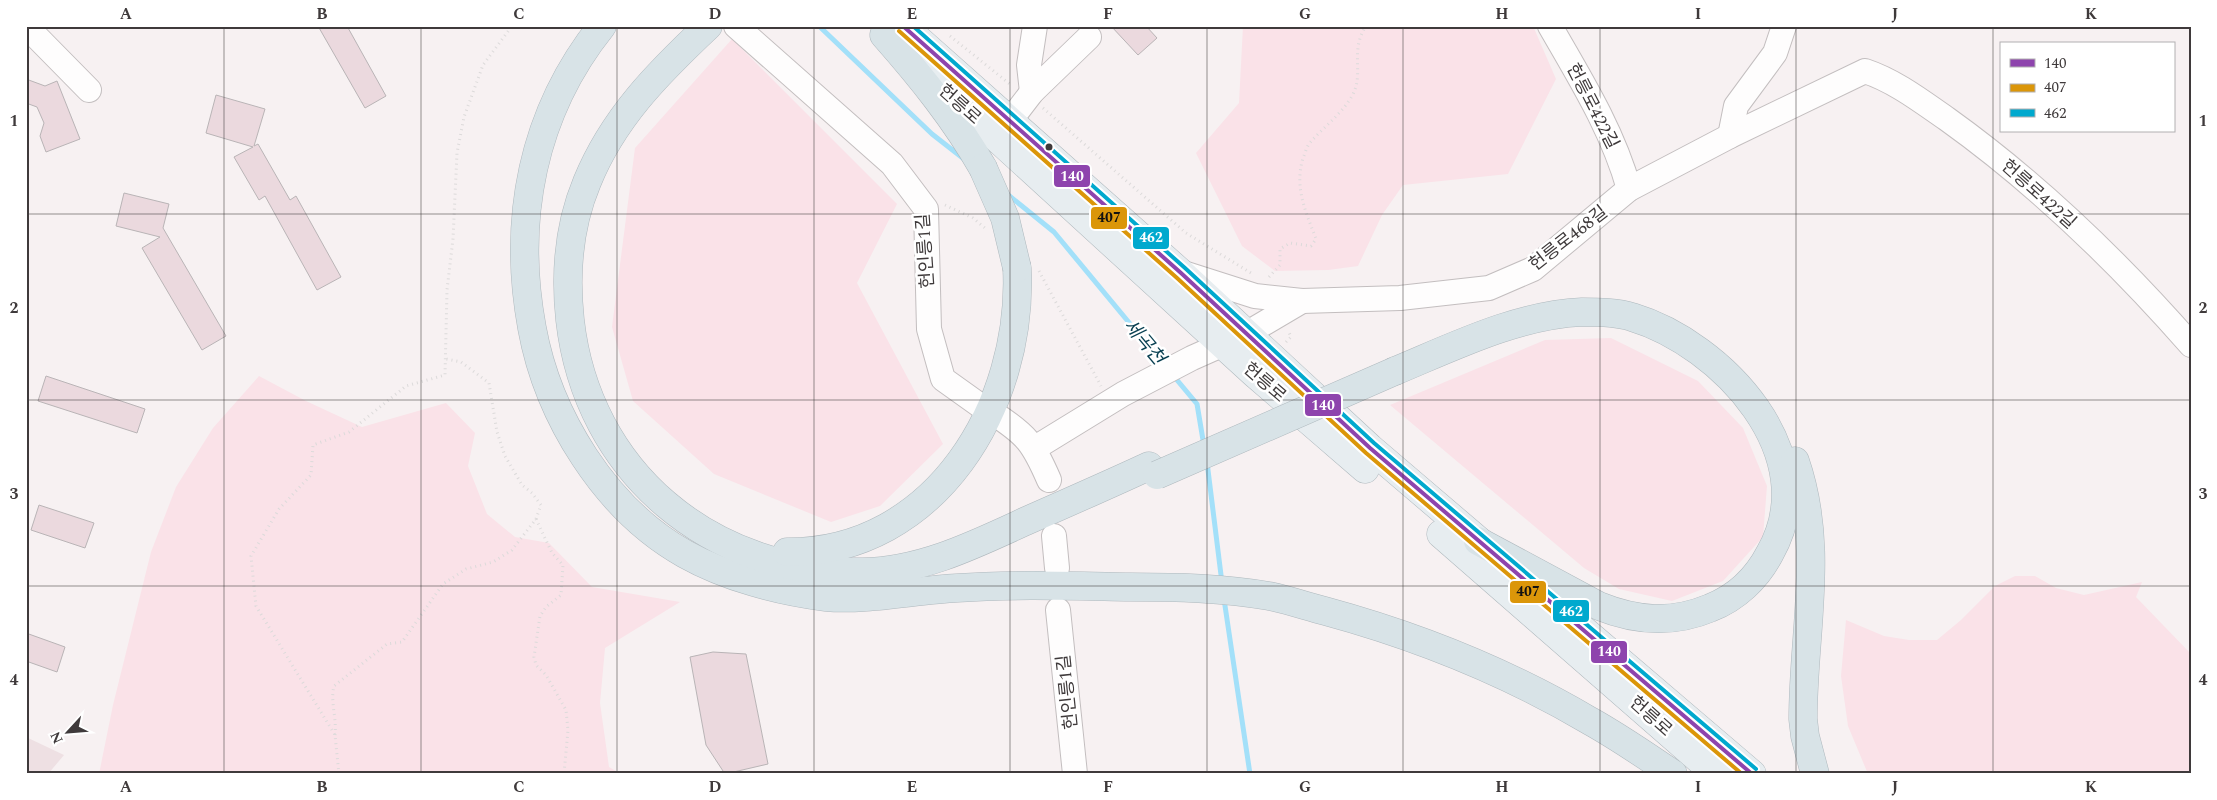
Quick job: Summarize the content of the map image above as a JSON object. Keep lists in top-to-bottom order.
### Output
{
  "streets": {
    "main road": ["헌릉로"],
    "street": ["헌릉로422길", "헌릉로468길", "헌인릉1길"]
  },
  "crossings": [
    ["헌릉로", "헌릉로468길"],
    ["헌릉로422길", "헌릉로468길"]
  ],
  "water": ["세곡천"],
  "lines": ["transit line 140", "transit line 462", "transit line 407"],
  "legend": ["140", "407", "462"],
  "north": "bottom left",
  "grid": {
    "columns": [
      "A",
      "B",
      "C",
      "D",
      "E",
      "F",
      "G",
      "H",
      "I",
      "J",
      "K"
    ],
    "rows": [
      "1",
      "2",
      "3",
      "4"
    ]
  }
}
